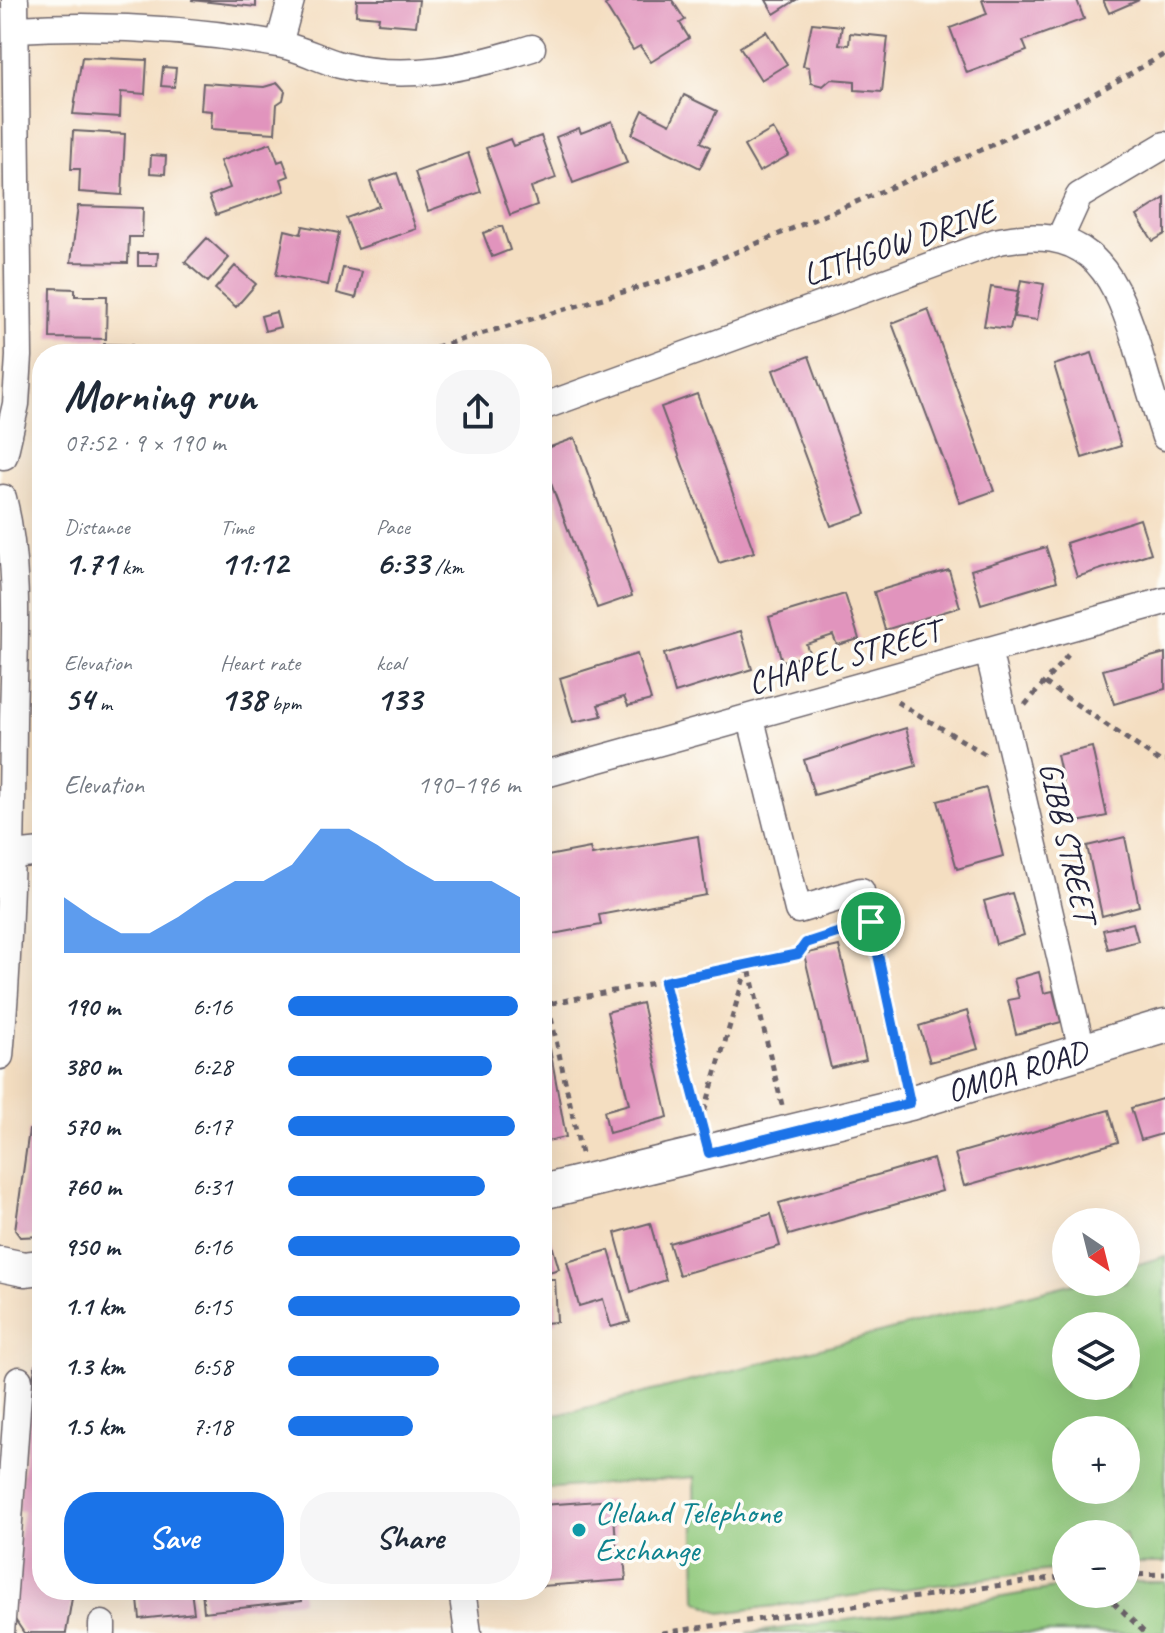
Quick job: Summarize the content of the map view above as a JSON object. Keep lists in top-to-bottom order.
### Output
{
  "streets": {
    "main road": ["OMOA ROAD"],
    "street": ["LITHGOW DRIVE", "CHAPEL STREET", "GIBB STREET"]
  },
  "crossings": [
    ["CHAPEL STREET", "GIBB STREET"],
    ["GIBB STREET", "OMOA ROAD"]
  ],
  "places": ["Cleland Telephone Exchange"],
  "north": "bottom right",
  "page": {
    "heading": ["Morning run", "07:52 · 9 × 190 m"],
    "stats": [
      ["Distance", "1.71 km"],
      ["Time", "11:12"],
      ["Pace", "6:33 /km"],
      ["Elevation", "54 m"],
      ["Heart rate", "138 bpm"],
      ["kcal", "133"]
    ],
    "chart": ["Elevation", "190–196 m"],
    "list": [
      {
        "name": "190 m",
        "note": "6:16"
      },
      {
        "name": "380 m",
        "note": "6:28"
      },
      {
        "name": "570 m",
        "note": "6:17"
      },
      {
        "name": "760 m",
        "note": "6:31"
      },
      {
        "name": "950 m",
        "note": "6:16"
      },
      {
        "name": "1.1 km",
        "note": "6:15"
      },
      {
        "name": "1.3 km",
        "note": "6:58"
      },
      {
        "name": "1.5 km",
        "note": "7:18"
      }
    ],
    "map_buttons": ["+", "−"],
    "buttons": ["Save", "Share"]
  }
}
